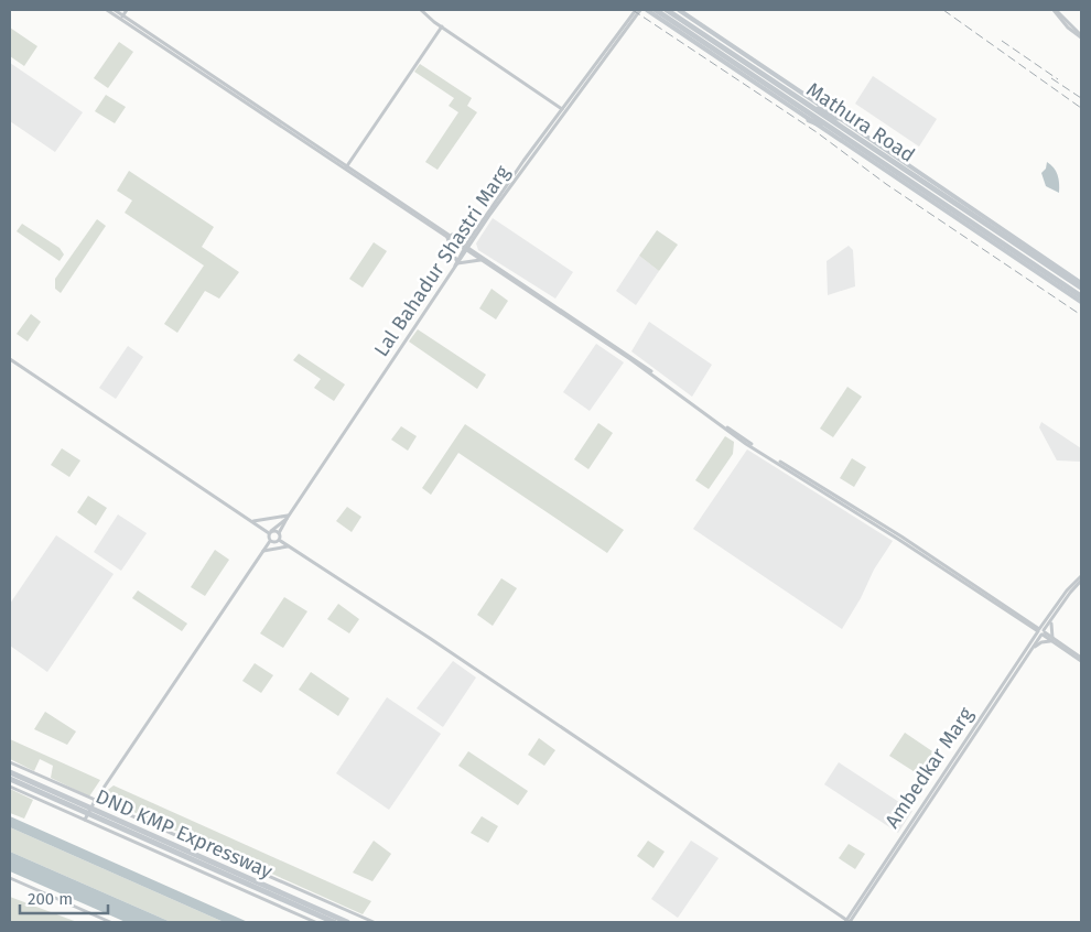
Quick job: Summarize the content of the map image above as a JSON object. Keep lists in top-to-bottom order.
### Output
{
  "streets": {
    "highway": ["Mathura Road", "DND KMP Expressway"],
    "street": ["Lal Bahadur Shastri Marg", "Ambedkar Marg"]
  },
  "scale_bar": "200 m"
}
